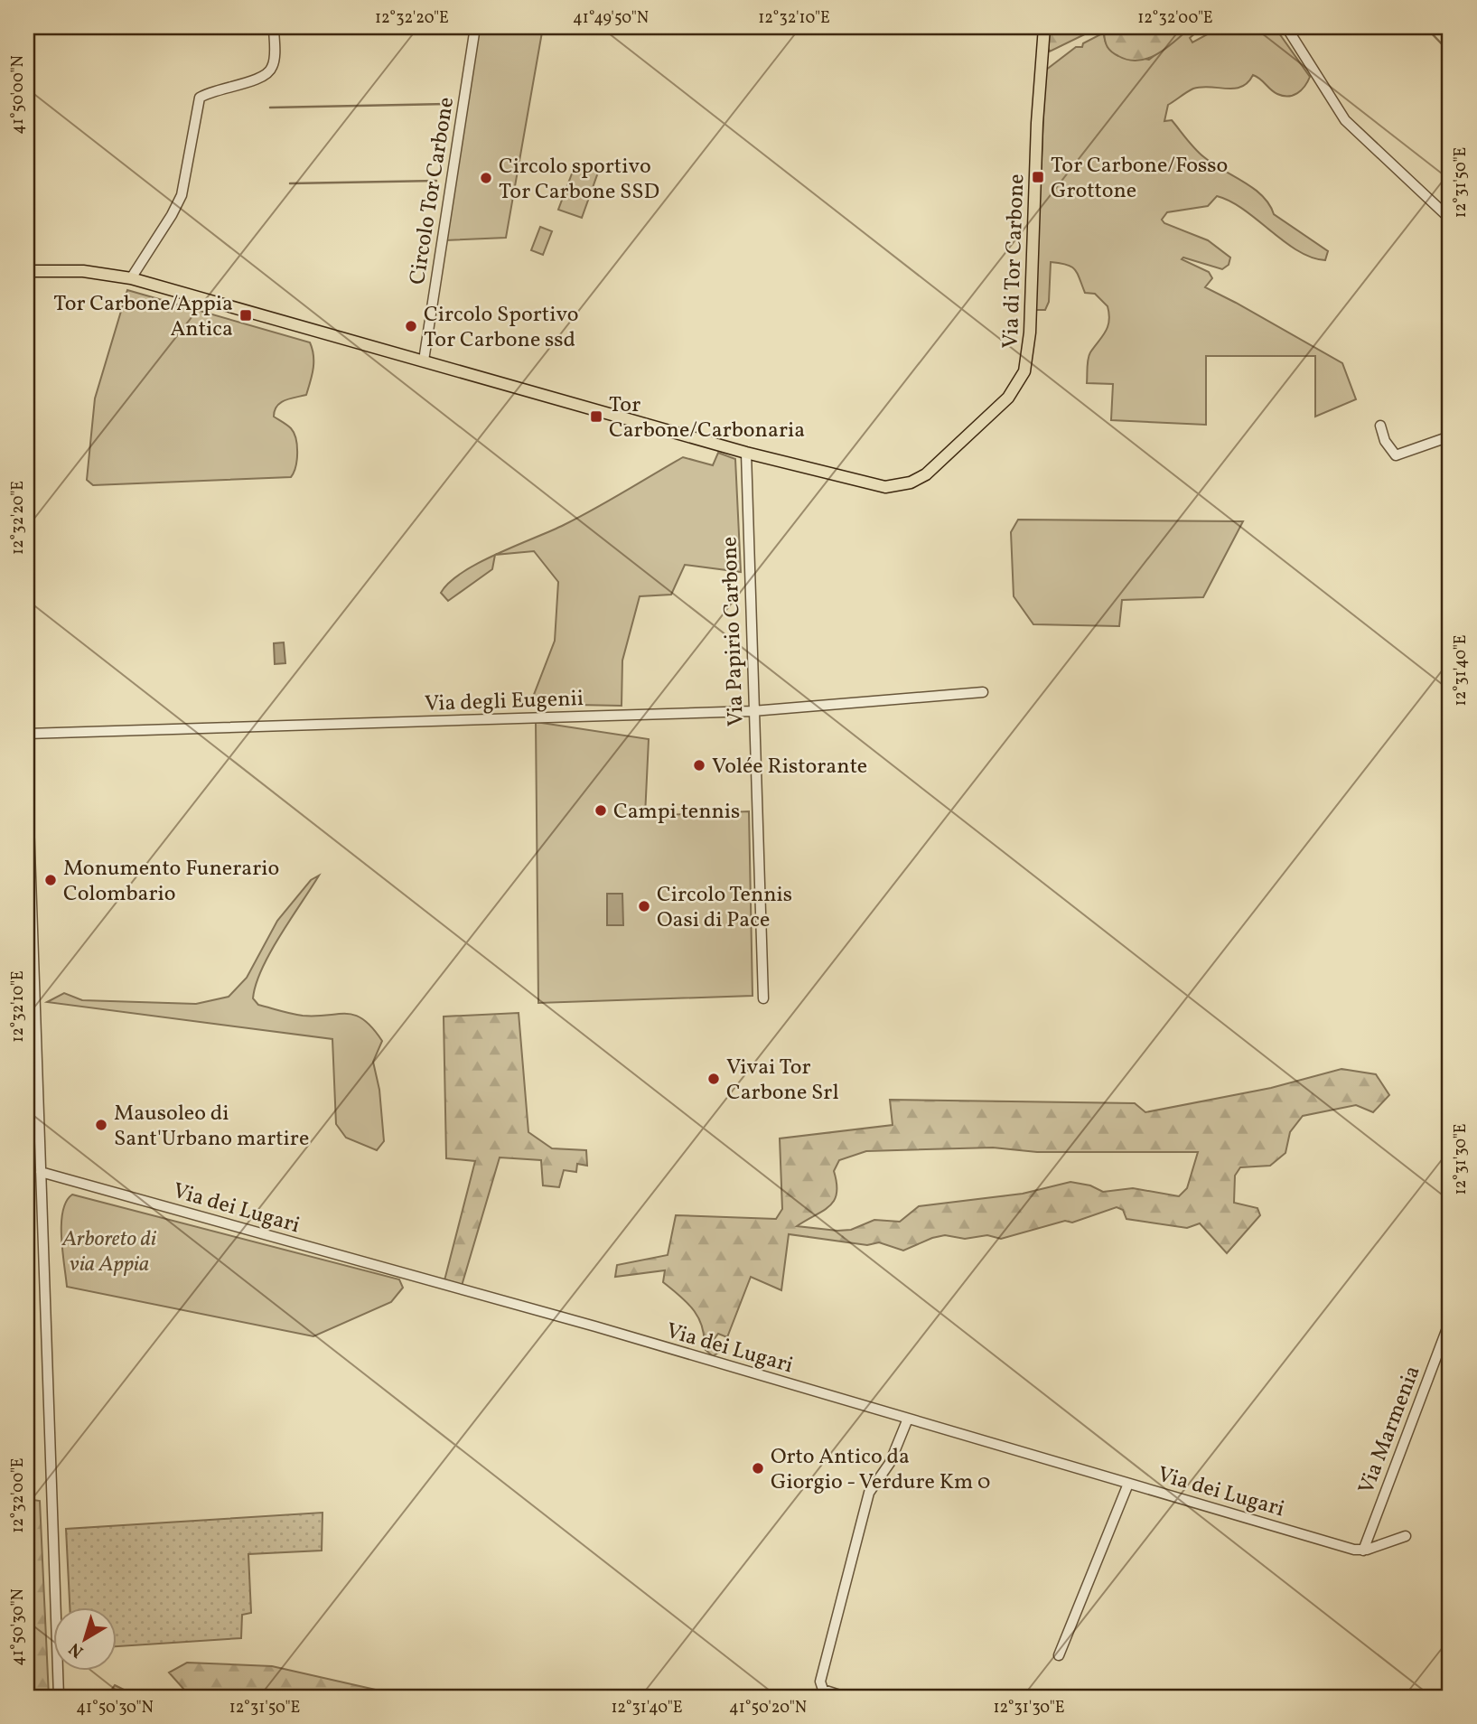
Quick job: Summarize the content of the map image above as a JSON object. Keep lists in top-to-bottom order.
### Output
{
  "streets": {
    "main road": ["Via di Tor Carbone"],
    "street": [
      "Circolo Tor Carbone",
      "Via Papirio Carbone",
      "Via degli Eugenii",
      "Via dei Lugari",
      "Via Marmenia"
    ]
  },
  "crossings": [
    ["Circolo Tor Carbone", "Via di Tor Carbone"],
    ["Via di Tor Carbone", "Via Papirio Carbone"],
    ["Via Papirio Carbone", "Via degli Eugenii"],
    ["Via dei Lugari", "Via Marmenia"]
  ],
  "parks": ["Arboreto di via Appia"],
  "places": {
    "transit": ["Tor Carbone/Fosso Grottone", "Tor Carbone/Appia Antica", "Tor Carbone/Carbonaria"],
    "other": [
      "Circolo sportivo Tor Carbone SSD",
      "Circolo Sportivo Tor Carbone ssd",
      "Volée Ristorante",
      "Campi tennis",
      "Monumento Funerario Colombario",
      "Circolo Tennis Oasi di Pace",
      "Vivai Tor Carbone Srl",
      "Mausoleo di Sant'Urbano martire",
      "Orto Antico da Giorgio - Verdure Km 0"
    ]
  },
  "north": "bottom left",
  "coordinates": [
    "12°32'20\"E",
    "41°49'50\"N",
    "12°32'10\"E",
    "12°32'00\"E",
    "41°50'00\"N",
    "12°31'50\"E",
    "12°31'40\"E",
    "12°31'30\"E",
    "41°50'30\"N",
    "41°50'20\"N"
  ]
}
